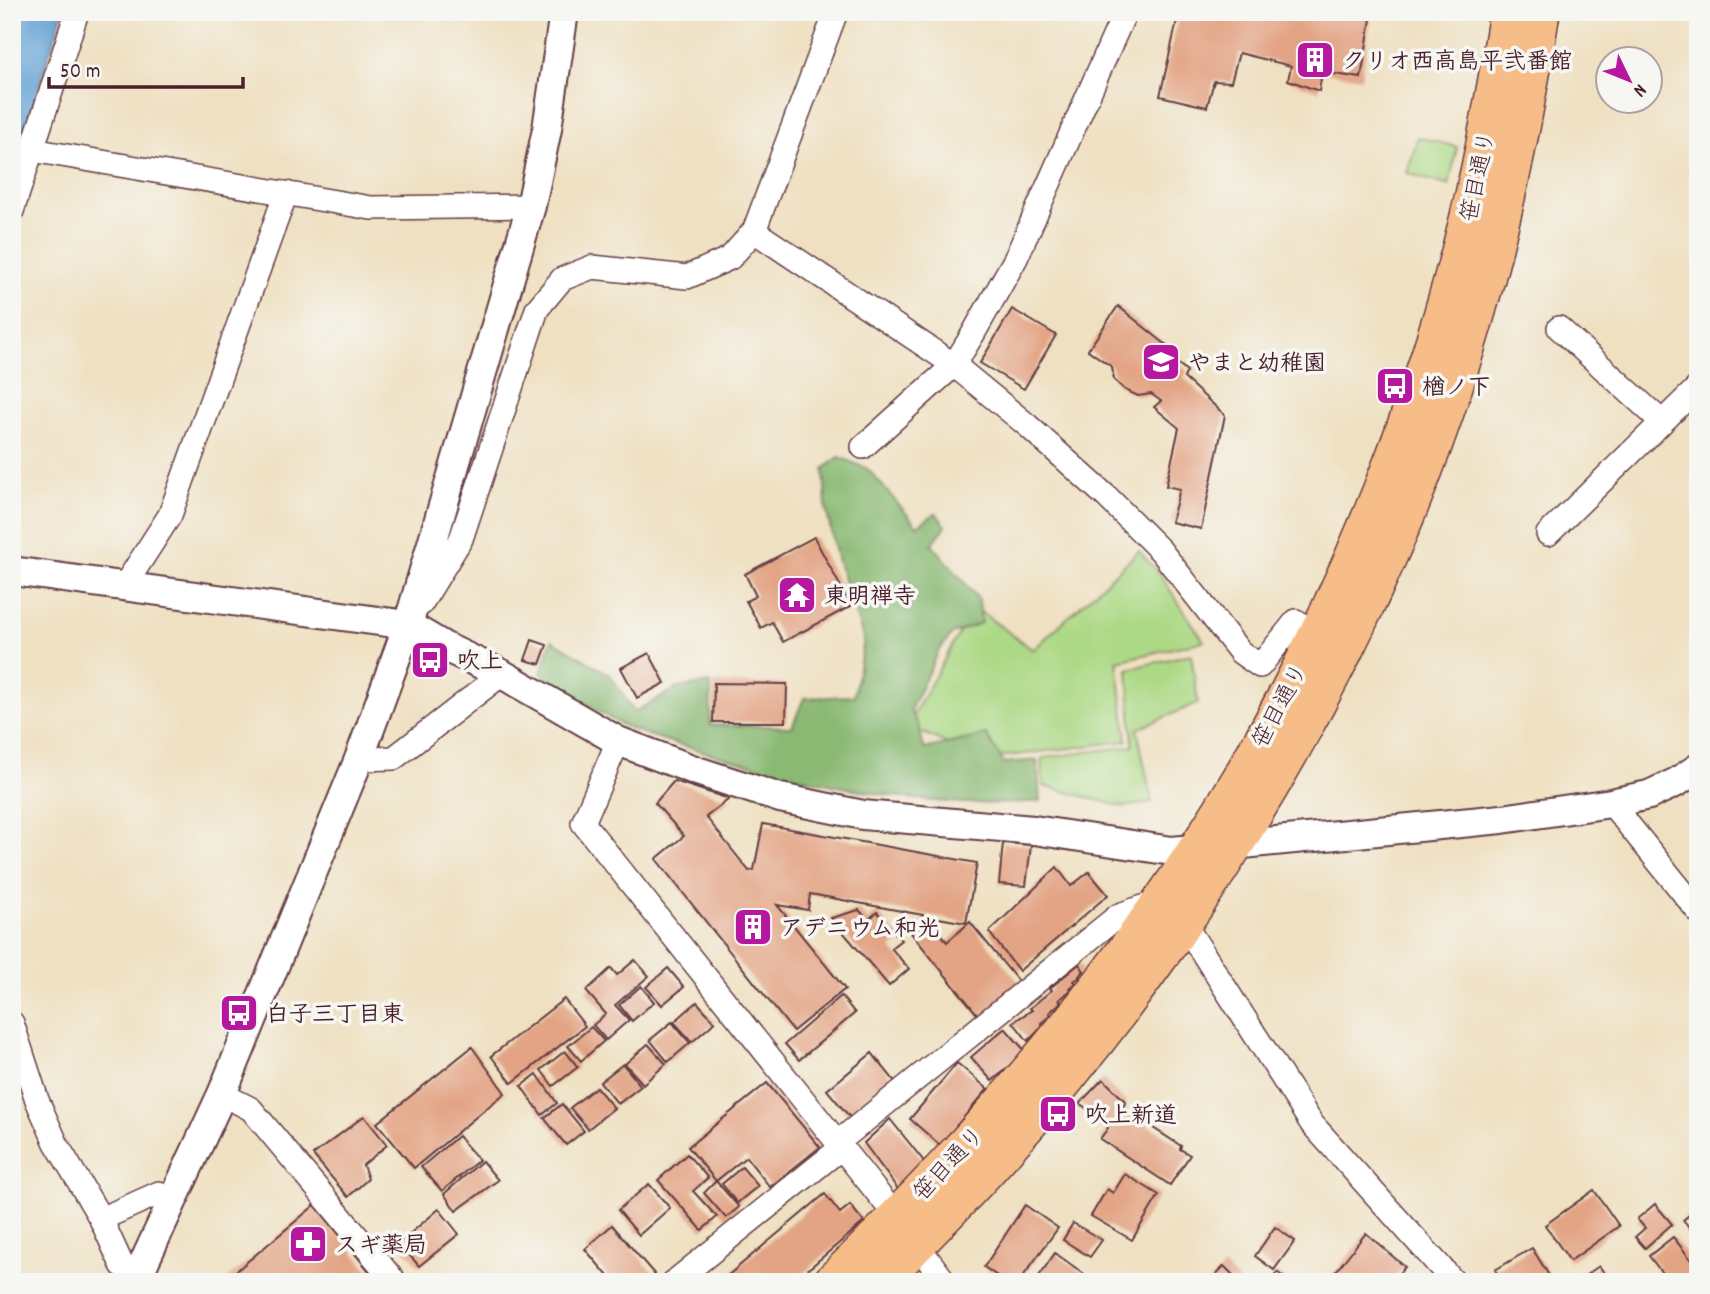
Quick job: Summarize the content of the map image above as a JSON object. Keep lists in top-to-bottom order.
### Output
{
  "streets": {
    "main road": ["笹目通り"]
  },
  "places": {
    "building": ["クリオ西高島平弐番館", "アデニウム和光"],
    "school or university": ["やまと幼稚園"],
    "bus stop": [
      "楢ノ下",
      "吹上",
      "白子三丁目東",
      "吹上新道"
    ],
    "temple": ["東明禅寺"],
    "pharmacy": ["スギ薬局"]
  },
  "scale_bar": "50 m",
  "north": "bottom right"
}
